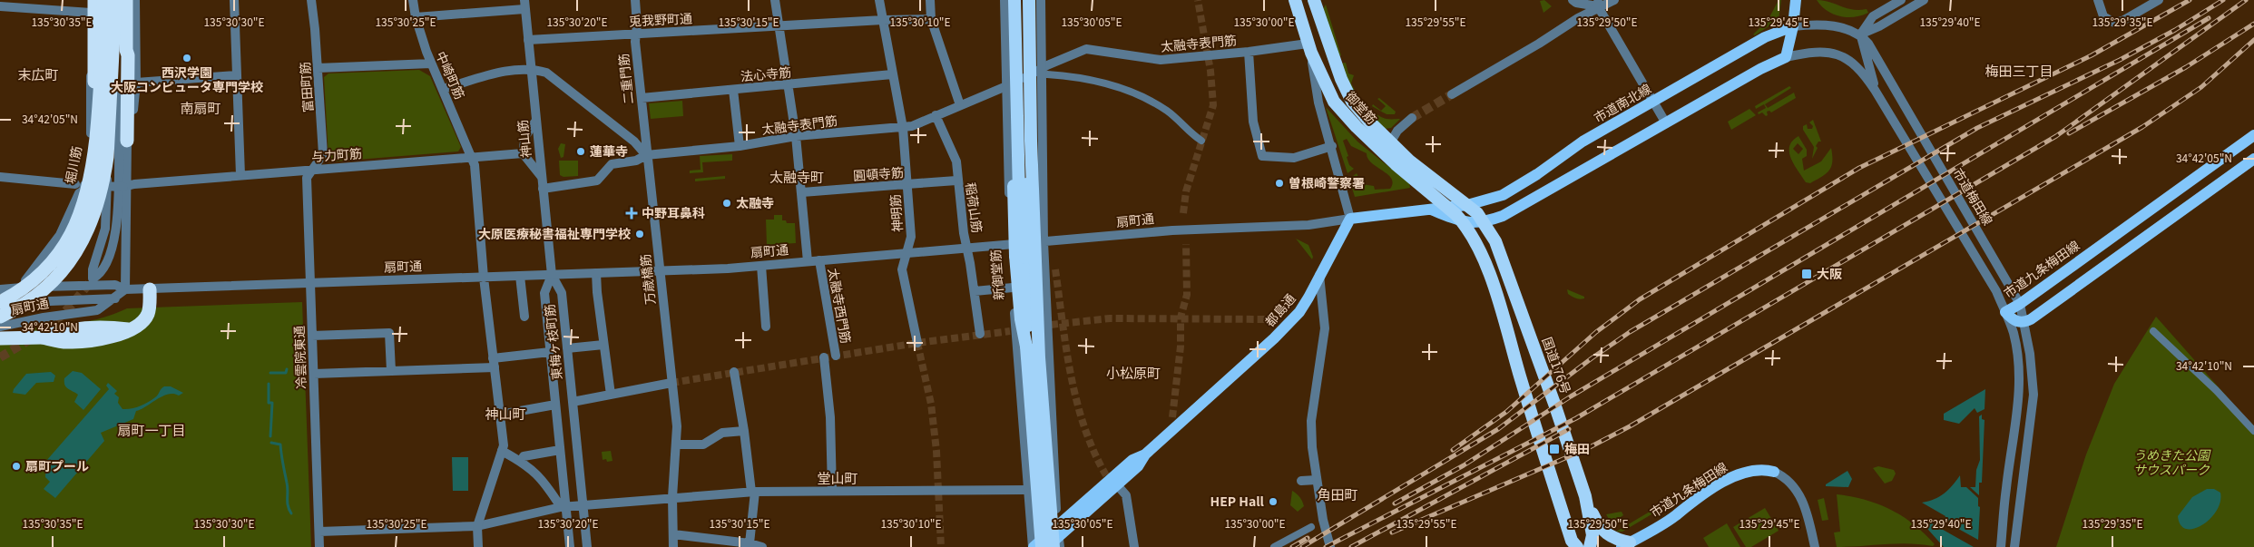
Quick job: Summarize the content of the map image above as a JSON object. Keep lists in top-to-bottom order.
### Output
{
  "streets": {
    "highway": ["御堂筋", "国道176号"],
    "main road": [
      "市道南北線",
      "扇町通",
      "市道九条梅田線",
      "都島通"
    ],
    "street": [
      "兎我野町通",
      "太融寺表門筋",
      "法心寺筋",
      "中崎町筋",
      "二重門筋",
      "富田町筋",
      "神山筋",
      "与力町筋",
      "堀川筋",
      "圓頓寺筋",
      "市道梅田線",
      "稲荷山筋",
      "神明筋",
      "新御堂筋",
      "万歳橋筋",
      "太融寺西門筋",
      "東梅ヶ枝町筋",
      "冷雲院東通"
    ]
  },
  "crossings": [
    ["兎我野町通", "二重門筋"],
    ["兎我野町通", "神山筋"],
    ["兎我野町通", "神明筋"],
    ["太融寺表門筋", "二重門筋"],
    ["太融寺表門筋", "御堂筋"],
    ["太融寺表門筋", "神山筋"],
    ["太融寺表門筋", "稲荷山筋"],
    ["太融寺表門筋", "神明筋"],
    ["太融寺表門筋", "新御堂筋"],
    ["太融寺表門筋", "万歳橋筋"],
    ["法心寺筋", "二重門筋"],
    ["法心寺筋", "神明筋"],
    ["中崎町筋", "与力町筋"],
    ["中崎町筋", "扇町通"],
    ["二重門筋", "万歳橋筋"],
    ["富田町筋", "与力町筋"],
    ["富田町筋", "冷雲院東通"],
    ["市道南北線", "御堂筋"],
    ["市道南北線", "扇町通"],
    ["市道南北線", "国道176号"],
    ["御堂筋", "扇町通"],
    ["御堂筋", "国道176号"],
    ["神山筋", "扇町通"],
    ["神山筋", "東梅ヶ枝町筋"],
    ["与力町筋", "堀川筋"],
    ["与力町筋", "冷雲院東通"],
    ["圓頓寺筋", "稲荷山筋"],
    ["圓頓寺筋", "神明筋"],
    ["市道梅田線", "市道九条梅田線"],
    ["稲荷山筋", "扇町通"],
    ["神明筋", "扇町通"],
    ["扇町通", "新御堂筋"],
    ["扇町通", "万歳橋筋"],
    ["扇町通", "太融寺西門筋"],
    ["扇町通", "都島通"],
    ["扇町通", "東梅ヶ枝町筋"],
    ["扇町通", "冷雲院東通"],
    ["新御堂筋", "都島通"]
  ],
  "districts": [
    "梅田三丁目",
    "末広町",
    "南扇町",
    "太融寺町",
    "小松原町",
    "神山町",
    "扇町一丁目",
    "堂山町",
    "角田町"
  ],
  "parks": ["うめきた公園 サウスパーク"],
  "places": {
    "other": [
      "西沢学園 大阪コンピュータ専門学校",
      "蓮華寺",
      "曽根崎警察署",
      "太融寺",
      "大原医療秘書福祉専門学校",
      "扇町プール",
      "HEP Hall"
    ],
    "health": ["中野耳鼻科"],
    "transit": ["大阪", "梅田"]
  },
  "coordinates": [
    "135°30'35\"E",
    "135°30'30\"E",
    "135°30'25\"E",
    "135°30'20\"E",
    "135°30'15\"E",
    "135°30'10\"E",
    "135°30'05\"E",
    "135°30'00\"E",
    "135°29'55\"E",
    "135°29'50\"E",
    "135°29'45\"E",
    "135°29'40\"E",
    "135°29'35\"E",
    "34°42'05\"N",
    "34°42'10\"N"
  ]
}
